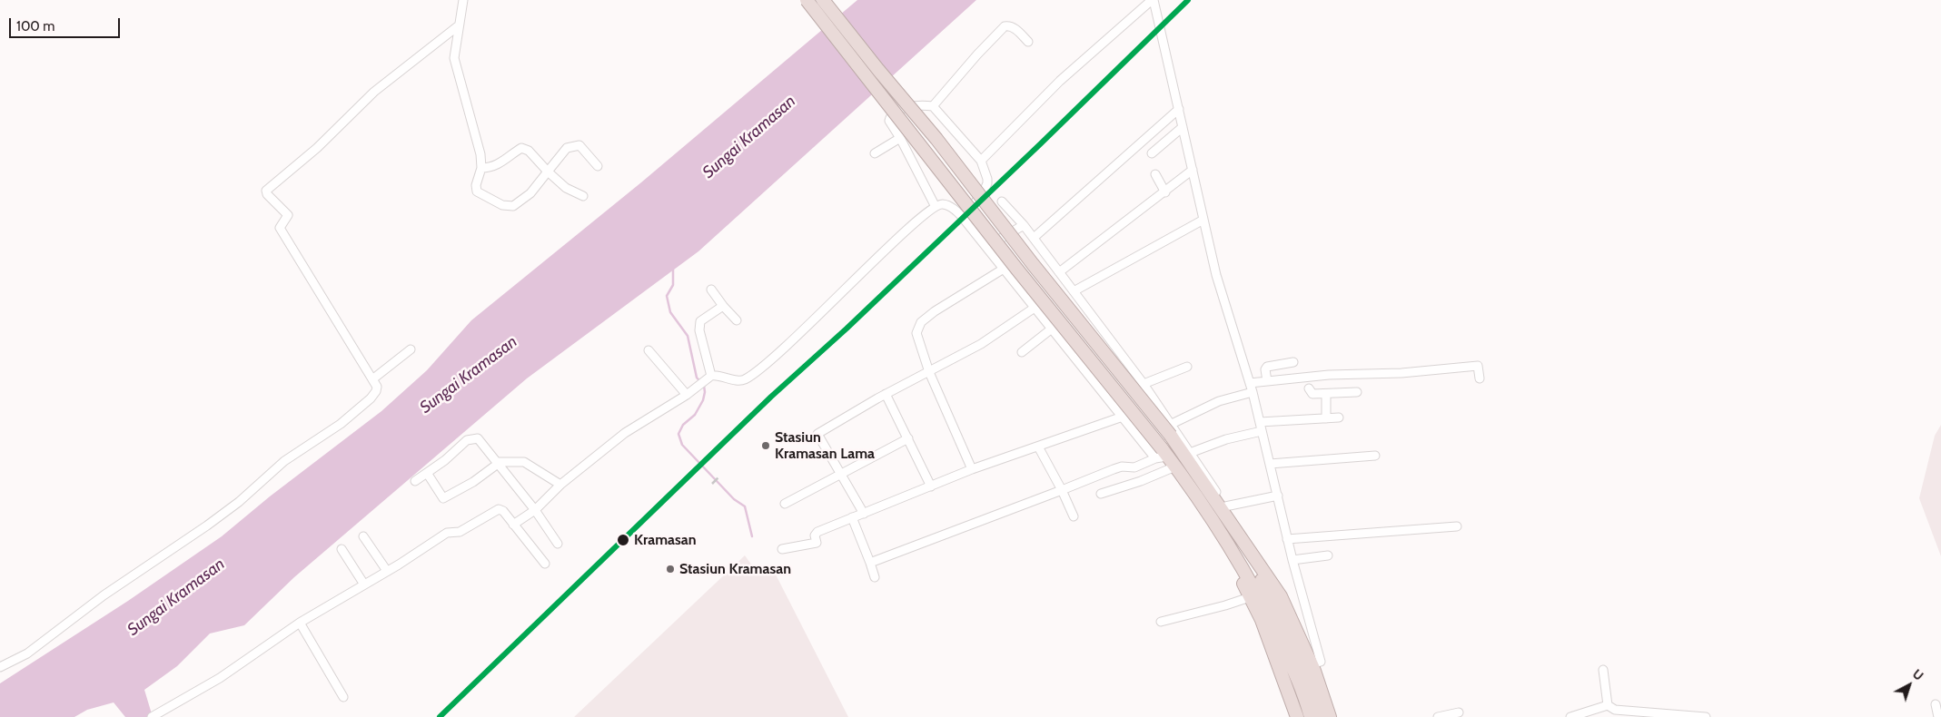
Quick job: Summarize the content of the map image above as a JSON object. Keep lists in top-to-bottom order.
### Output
{
  "water": ["Sungai Kramasan"],
  "places": ["Stasiun Kramasan Lama", "Kramasan", "Stasiun Kramasan"],
  "scale_bar": "100 m",
  "north": "top right"
}
